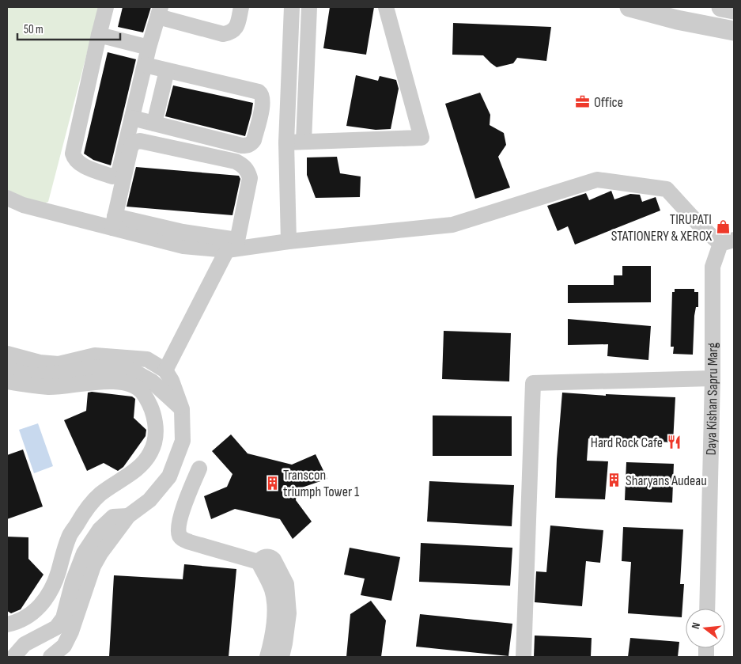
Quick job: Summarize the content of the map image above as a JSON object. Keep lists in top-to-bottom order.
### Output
{
  "streets": {
    "street": ["Daya Kishan Sapru Marg"]
  },
  "places": {
    "office": ["Office"],
    "shop": ["TIRUPATI STATIONERY & XEROX"],
    "restaurant": ["Hard Rock Cafe"],
    "building": ["Sharyans Audeau", "Transcon triumph Tower 1"]
  },
  "scale_bar": "50 m",
  "north": "left"
}
